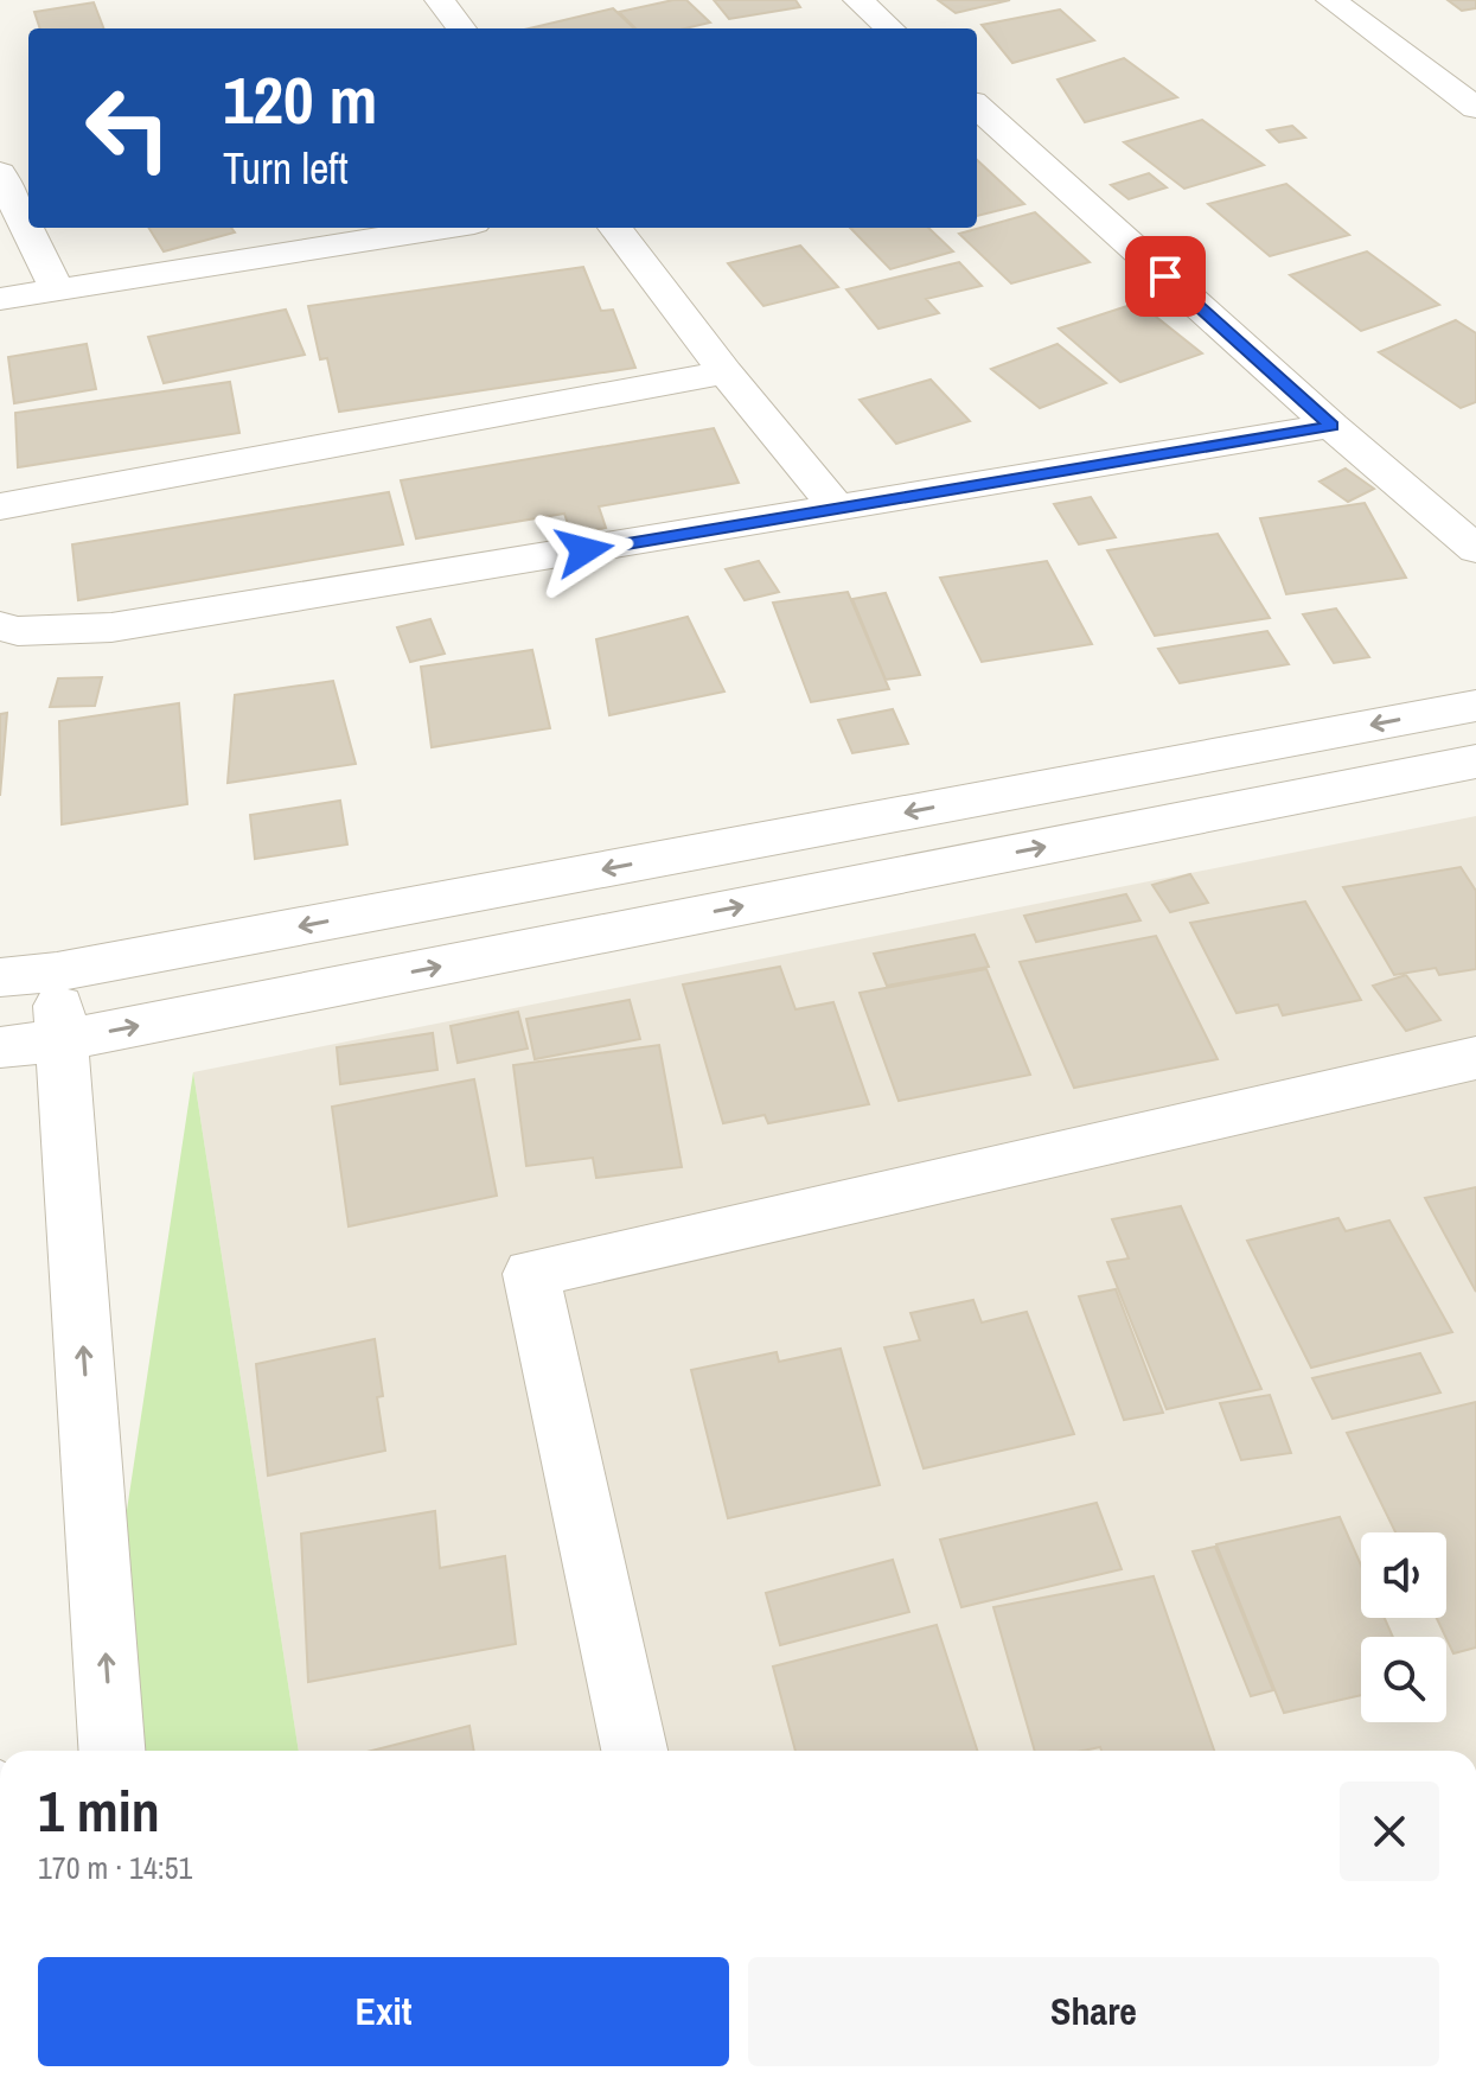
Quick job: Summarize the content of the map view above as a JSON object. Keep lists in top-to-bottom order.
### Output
{
  "page": {
    "turn": ["120 m", "Turn left"],
    "heading": ["1 min", "170 m · 14:51"],
    "buttons": ["Exit", "Share"]
  }
}
